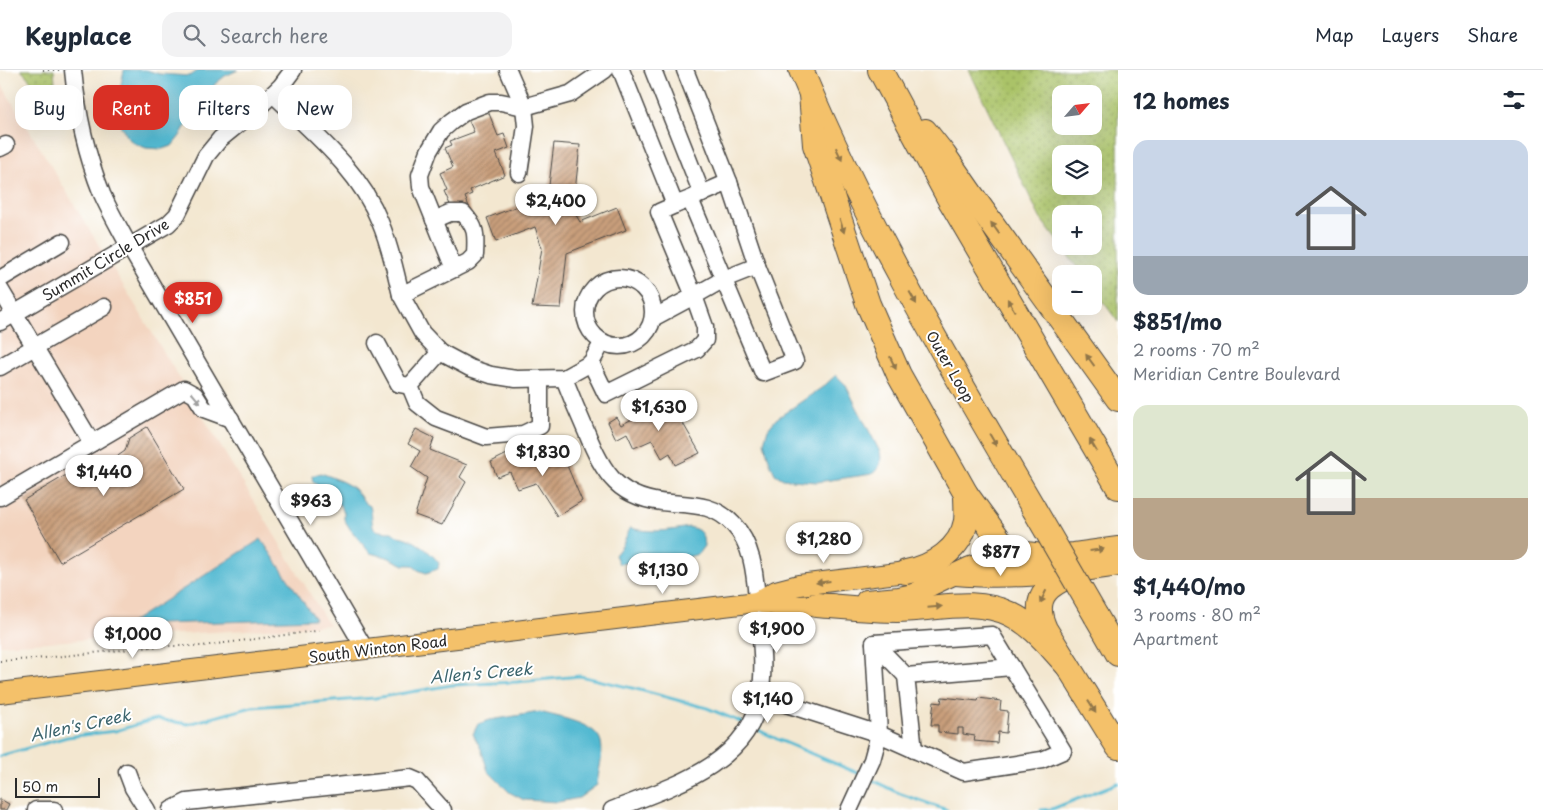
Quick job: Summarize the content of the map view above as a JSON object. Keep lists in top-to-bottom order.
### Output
{
  "streets": {
    "highway": ["Outer Loop"],
    "main road": ["South Winton Road"],
    "street": ["Summit Circle Drive"]
  },
  "water": ["Allen's Creek"],
  "scale_bar": "50 m",
  "north": "top right",
  "page": {
    "header": "Keyplace",
    "search": "Search here",
    "nav": ["Map", "Layers", "Share"],
    "heading": "12 homes",
    "map_buttons": ["+", "−"],
    "chip": [
      "Buy",
      "Rent",
      "Filters",
      "New"
    ],
    "list": [
      {
        "name": "$851/mo",
        "note": "2 rooms · 70 m² · Meridian Centre Boulevard"
      },
      {
        "name": "$1,440/mo",
        "note": "3 rooms · 80 m² · Apartment"
      }
    ],
    "price": [
      "$2,400",
      "$851",
      "$1,630",
      "$1,830",
      "$1,440",
      "$963",
      "$1,280",
      "$877",
      "$1,130",
      "$1,900",
      "$1,000",
      "$1,140"
    ],
    "scale": "50 m"
  }
}
